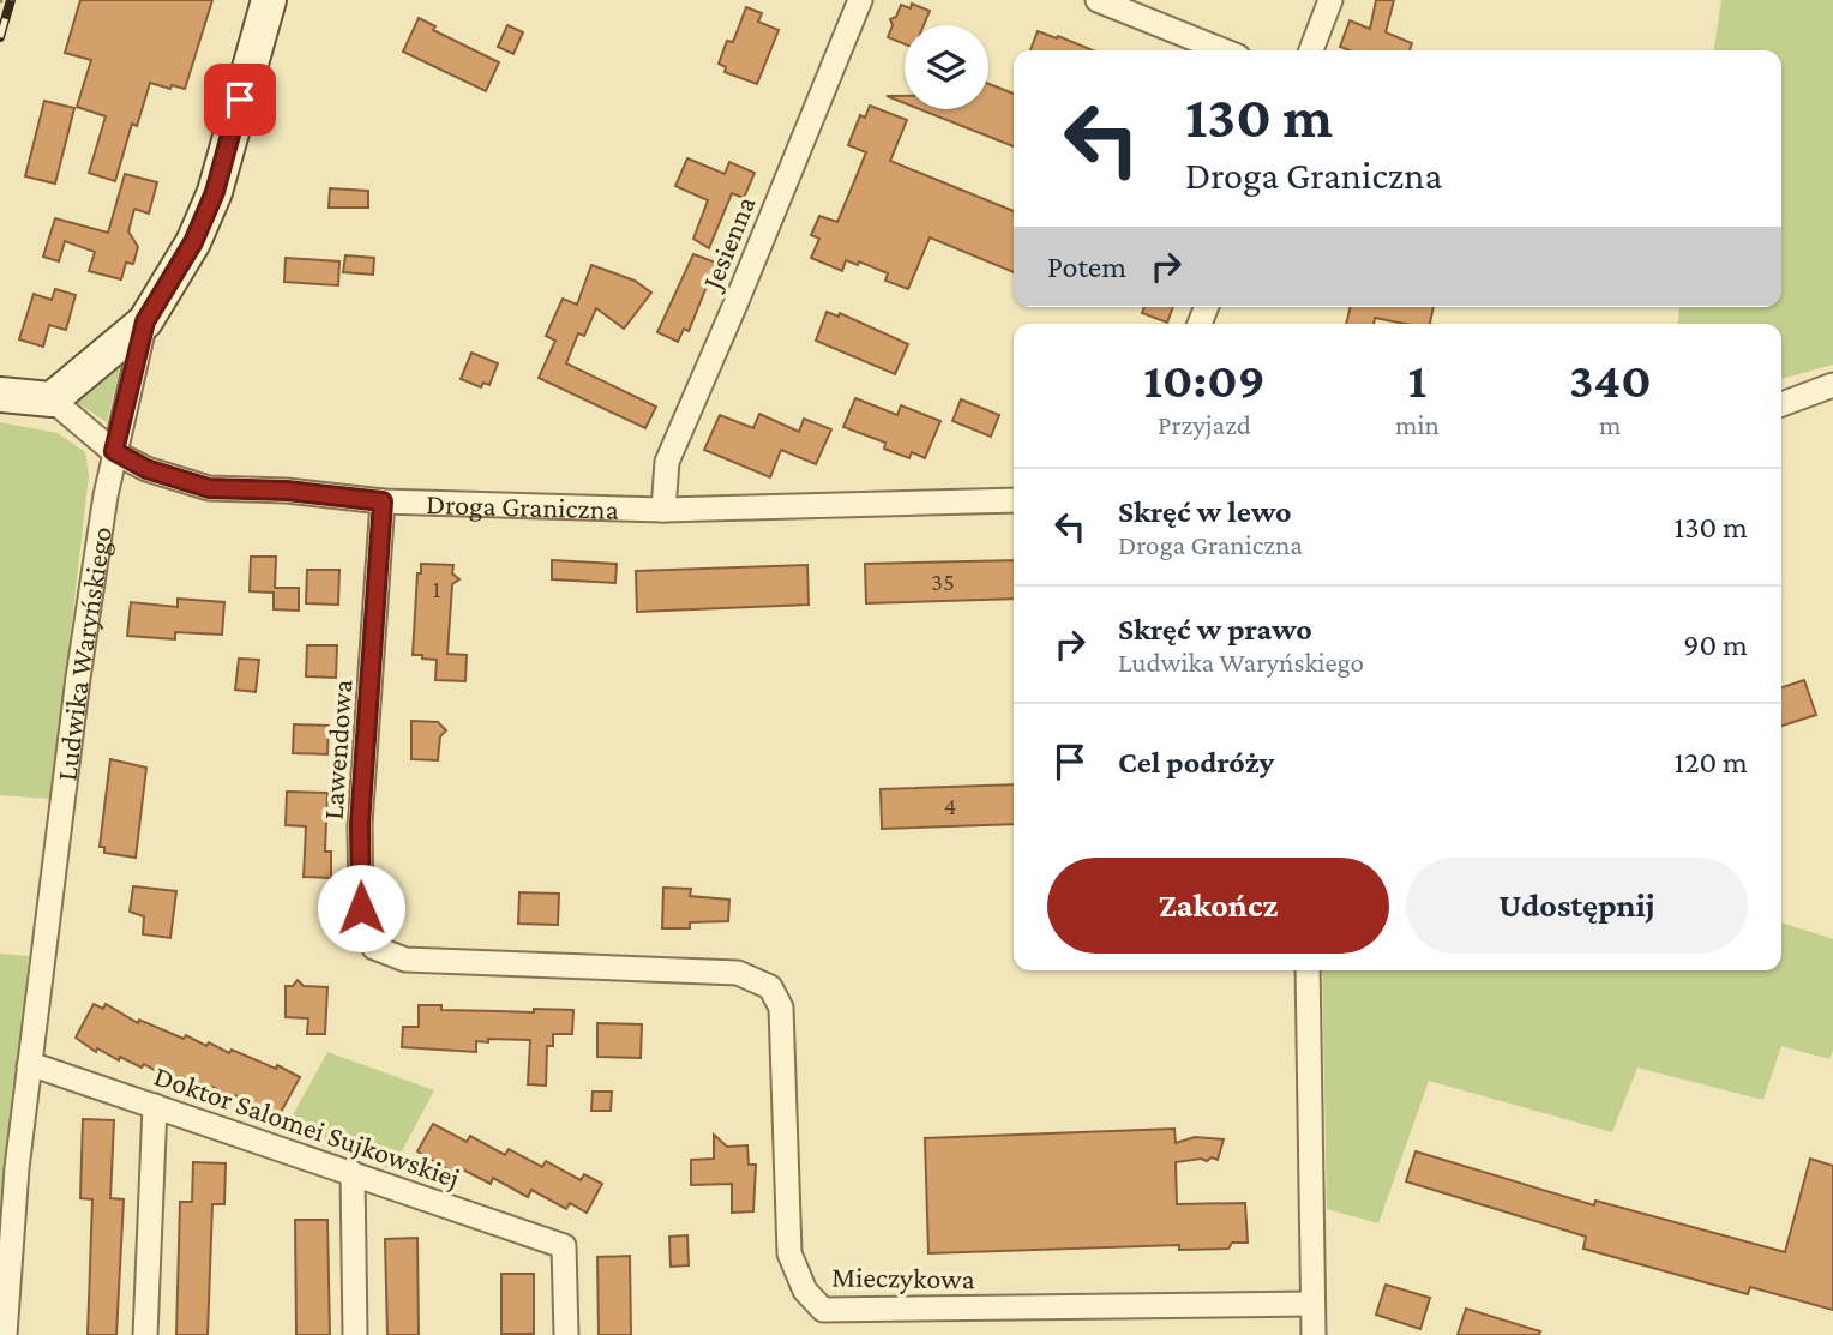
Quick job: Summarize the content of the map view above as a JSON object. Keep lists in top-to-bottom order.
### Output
{
  "streets": {
    "street": [
      "Jesienna",
      "Droga Graniczna",
      "Ludwika Waryńskiego",
      "Lawendowa",
      "Doktor Salomei Sujkowskiej",
      "Mieczykowa"
    ]
  },
  "crossings": [
    ["Jesienna", "Droga Graniczna"],
    ["Droga Graniczna", "Ludwika Waryńskiego"],
    ["Droga Graniczna", "Lawendowa"],
    ["Ludwika Waryńskiego", "Doktor Salomei Sujkowskiej"],
    ["Lawendowa", "Mieczykowa"]
  ],
  "house_numbers": ["35", "1", "4"],
  "page": {
    "turn": ["130 m", "Droga Graniczna"],
    "then": "Potem",
    "eta": [
      "10:09",
      "Przyjazd",
      "1",
      "min",
      "340",
      "m"
    ],
    "list": [
      {
        "name": "Skręć w lewo",
        "note": "Droga Graniczna",
        "value": "130 m"
      },
      {
        "name": "Skręć w prawo",
        "note": "Ludwika Waryńskiego",
        "value": "90 m"
      },
      {
        "name": "Cel podróży",
        "value": "120 m"
      }
    ],
    "buttons": ["Zakończ", "Udostępnij"]
  }
}
